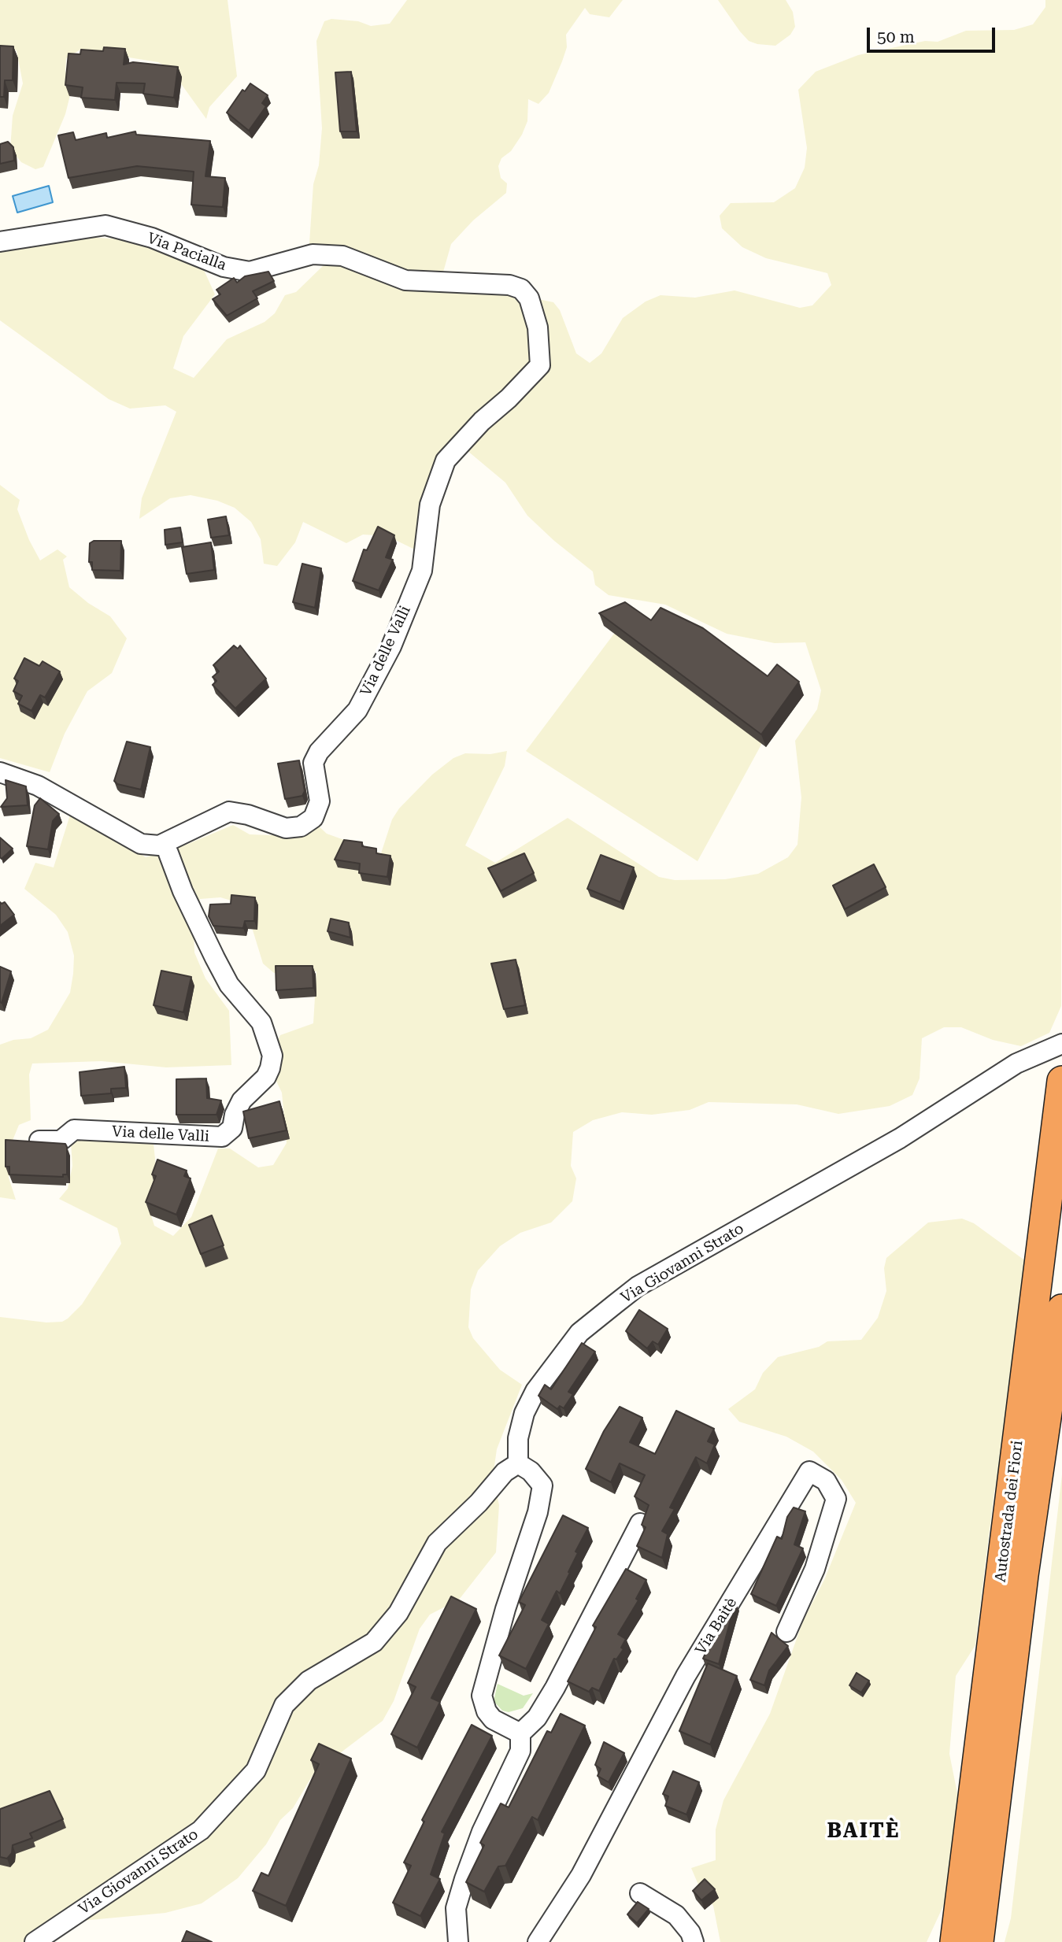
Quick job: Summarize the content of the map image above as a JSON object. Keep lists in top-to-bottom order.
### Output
{
  "streets": {
    "highway": ["Autostrada dei Fiori"],
    "street": [
      "Via Pacialla",
      "Via delle Valli",
      "Via Giovanni Strato",
      "Via Baitè"
    ]
  },
  "crossings": [
    ["Via Pacialla", "Via delle Valli"]
  ],
  "districts": ["BAITÈ"],
  "scale_bar": "50 m"
}
